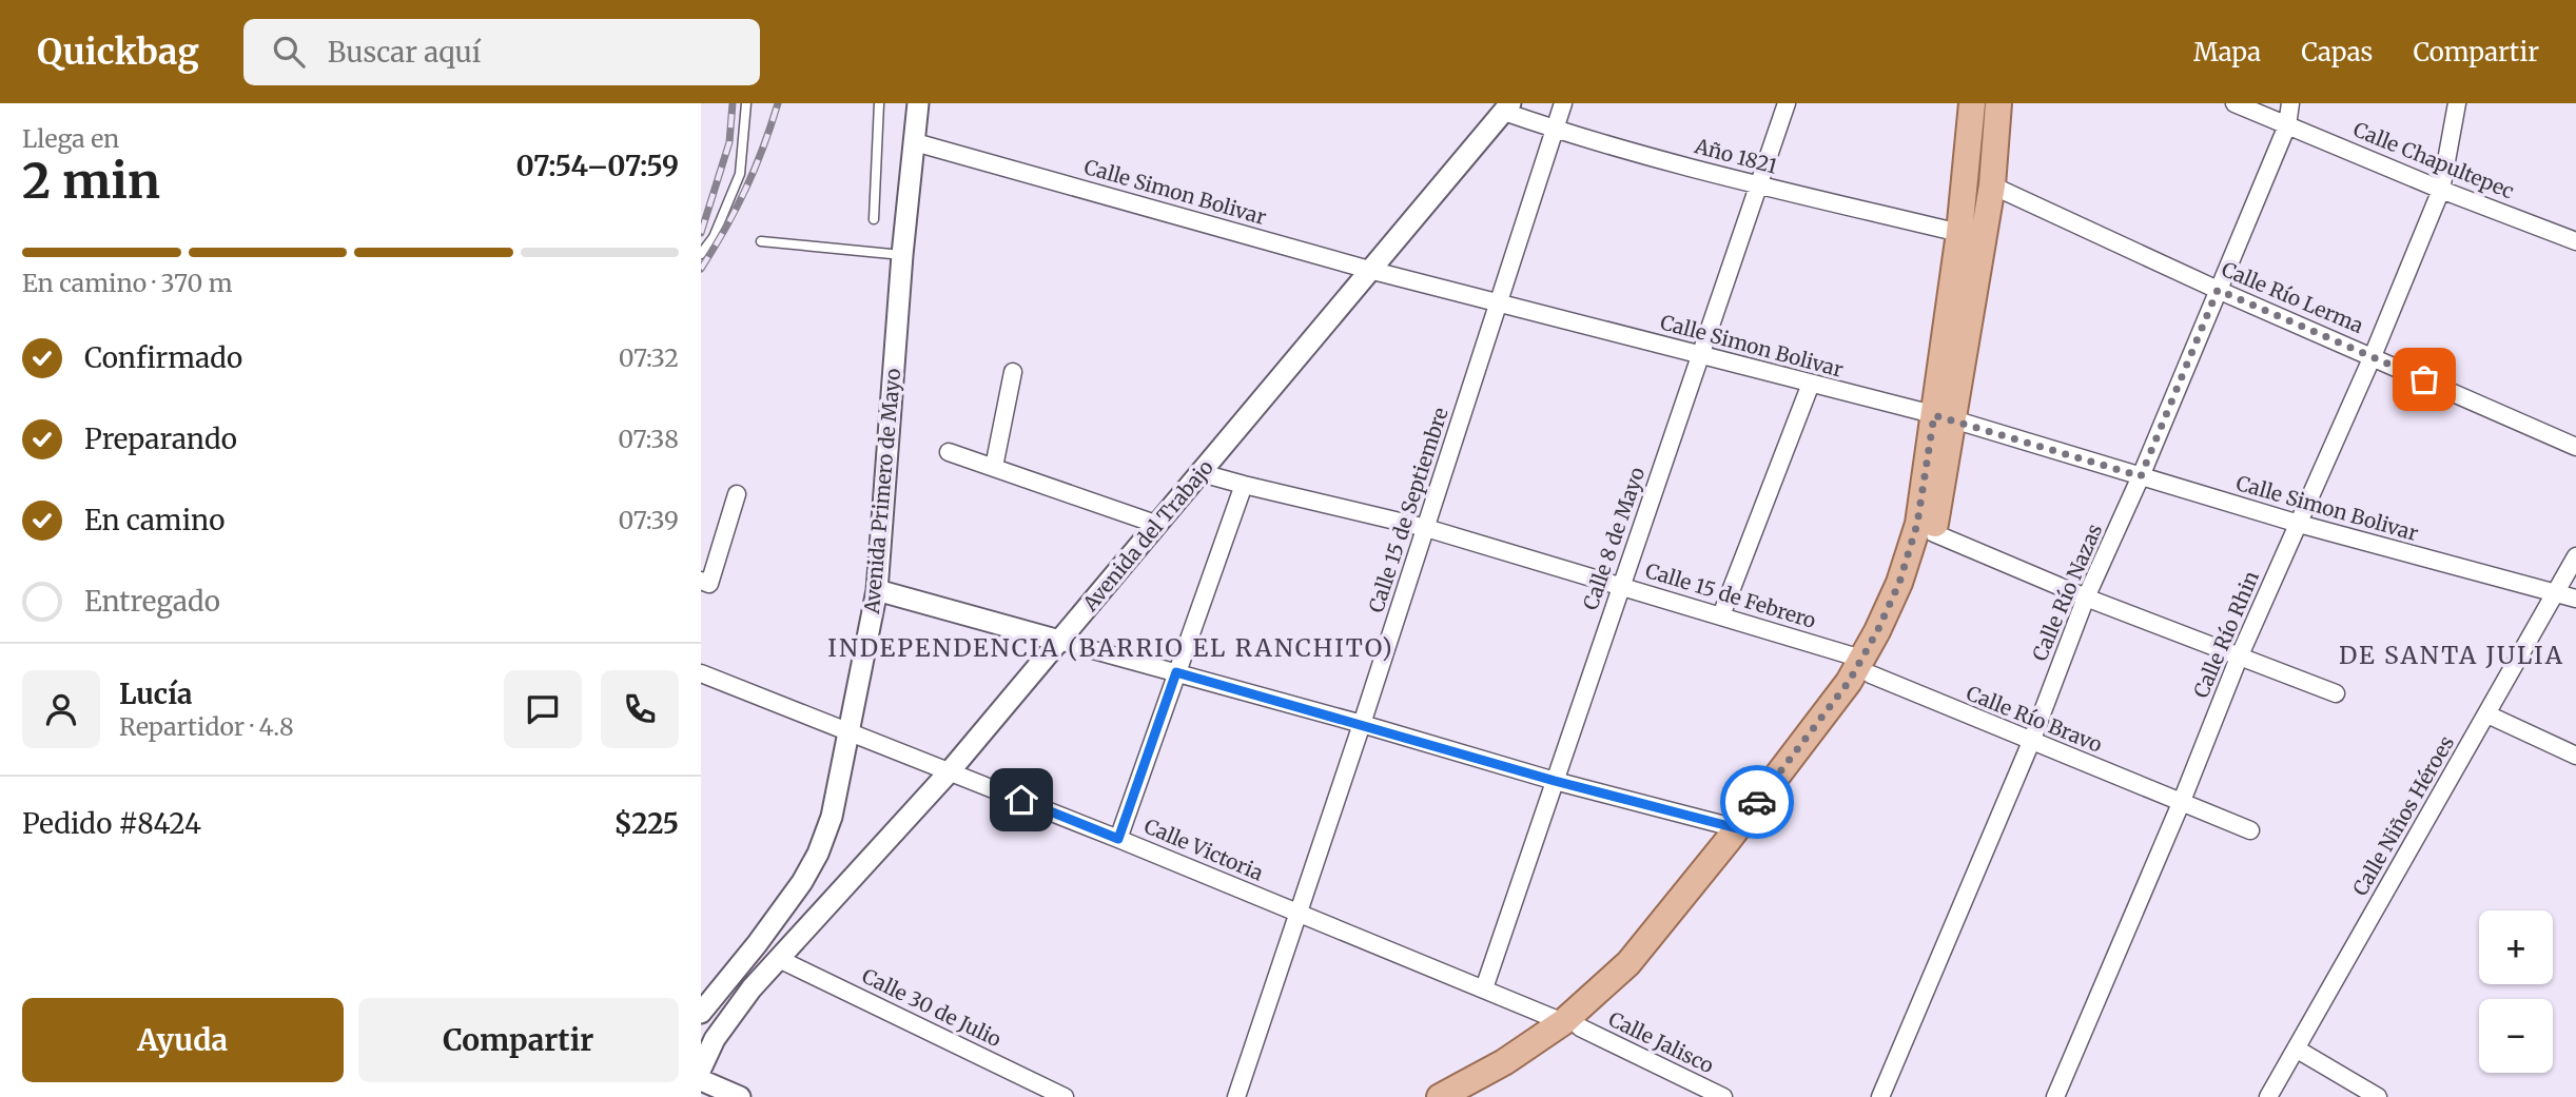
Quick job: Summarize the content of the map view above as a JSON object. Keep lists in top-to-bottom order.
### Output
{
  "streets": {
    "street": [
      "Año 1821",
      "Calle Chapultepec",
      "Calle Simon Bolivar",
      "Calle Río Lerma",
      "Avenida Primero de Mayo",
      "Calle 15 de Septiembre",
      "Avenida del Trabajo",
      "Calle 8 de Mayo",
      "Calle Río Nazas",
      "Calle 15 de Febrero",
      "Calle Río Rhin",
      "Calle Río Bravo",
      "Calle Niños Héroes",
      "Calle Victoria",
      "Calle 30 de Julio",
      "Calle Jalisco"
    ]
  },
  "crossings": [
    ["Año 1821", "Calle 15 de Septiembre"],
    ["Año 1821", "Avenida del Trabajo"],
    ["Año 1821", "Calle 8 de Mayo"],
    ["Calle Chapultepec", "Calle Río Nazas"],
    ["Calle Chapultepec", "Calle Río Rhin"],
    ["Calle Simon Bolivar", "Avenida Primero de Mayo"],
    ["Calle Simon Bolivar", "Calle 15 de Septiembre"],
    ["Calle Simon Bolivar", "Avenida del Trabajo"],
    ["Calle Simon Bolivar", "Calle 8 de Mayo"],
    ["Calle Simon Bolivar", "Calle Río Nazas"],
    ["Calle Simon Bolivar", "Calle Río Rhin"],
    ["Calle Simon Bolivar", "Calle Niños Héroes"],
    ["Calle Río Lerma", "Calle Río Nazas"],
    ["Calle Río Lerma", "Calle Río Rhin"],
    ["Avenida Primero de Mayo", "Calle Victoria"],
    ["Calle 15 de Septiembre", "Calle 15 de Febrero"],
    ["Calle 15 de Septiembre", "Calle Victoria"],
    ["Avenida del Trabajo", "Calle 15 de Febrero"],
    ["Avenida del Trabajo", "Calle Victoria"],
    ["Avenida del Trabajo", "Calle 30 de Julio"],
    ["Calle 8 de Mayo", "Calle 15 de Febrero"],
    ["Calle 8 de Mayo", "Calle Victoria"],
    ["Calle Río Nazas", "Calle Río Bravo"],
    ["Calle 15 de Febrero", "Calle Río Bravo"],
    ["Calle Río Rhin", "Calle Río Bravo"],
    ["Calle Victoria", "Calle Jalisco"]
  ],
  "districts": ["INDEPENDENCIA (BARRIO EL RANCHITO)", "DE SANTA JULIA"],
  "page": {
    "header": "Quickbag",
    "search": "Buscar aquí",
    "nav": ["Mapa", "Capas", "Compartir"],
    "heading": ["2 min", "Llega en", "07:54–07:59"],
    "panel": [
      "Lucía",
      "Repartidor · 4.8",
      "Pedido #8424",
      "$225"
    ],
    "bar": "En camino · 370 m",
    "list": [
      ["Confirmado", "07:32"],
      ["Preparando", "07:38"],
      ["En camino", "07:39"],
      "Entregado"
    ],
    "map_buttons": ["+", "−"],
    "buttons": ["Ayuda", "Compartir"]
  }
}
